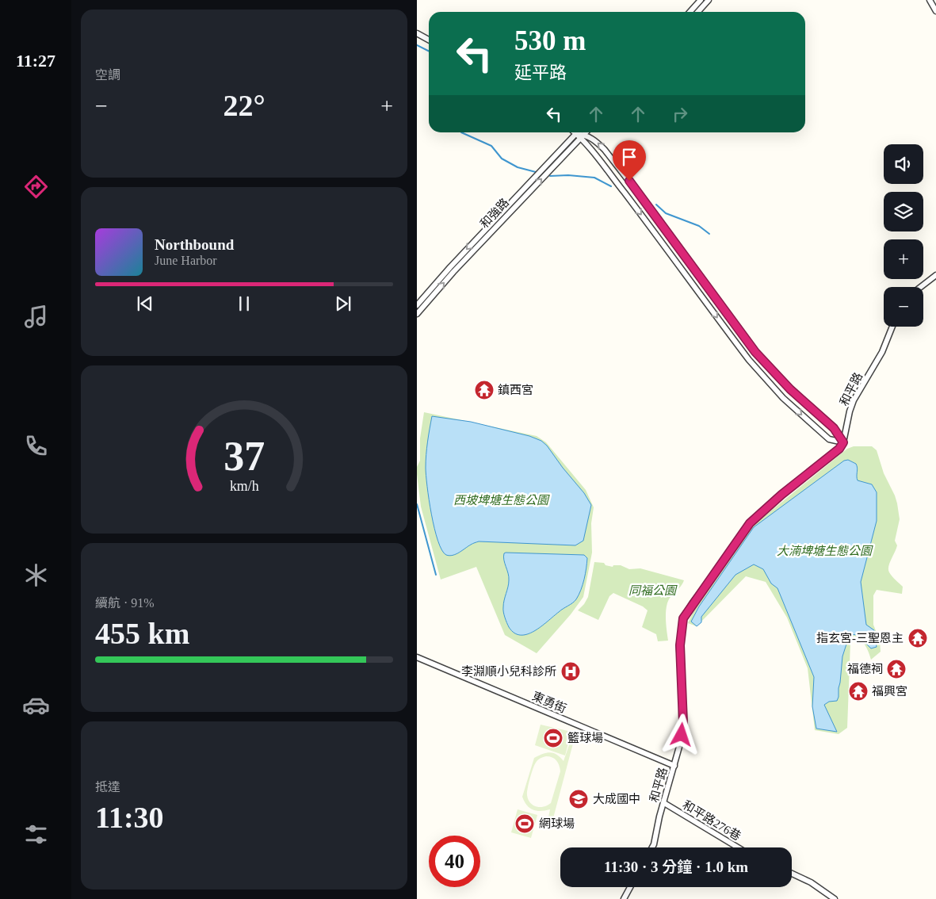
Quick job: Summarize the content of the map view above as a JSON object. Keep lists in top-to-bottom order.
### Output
{
  "streets": {
    "street": [
      "和強路",
      "和平路",
      "東勇街",
      "和平路276巷"
    ]
  },
  "crossings": [
    ["和平路", "東勇街"],
    ["和平路", "和平路276巷"]
  ],
  "parks": ["西坡埤塘生態公園", "大湳埤塘生態公園", "同福公園"],
  "places": {
    "temple": [
      "鎮西宮",
      "指玄宮-三聖恩主",
      "福德祠",
      "福興宮"
    ],
    "hospital": ["李淵順小兒科診所"],
    "sports": ["籃球場", "網球場"],
    "school or university": ["大成國中"]
  },
  "page": {
    "tabs": "11:27",
    "tile": [
      "空調",
      ["續航 · 91%", "455 km"],
      ["抵達", "11:30"]
    ],
    "turn": ["530 m", "延平路"],
    "heat": ["−", "22°", "+"],
    "map_buttons": ["+", "−"],
    "song": ["Northbound", "June Harbor"],
    "limit": "40",
    "trip": "11:30 · 3 分鐘 · 1.0 km",
    "gauge": ["37", "km/h"]
  }
}
